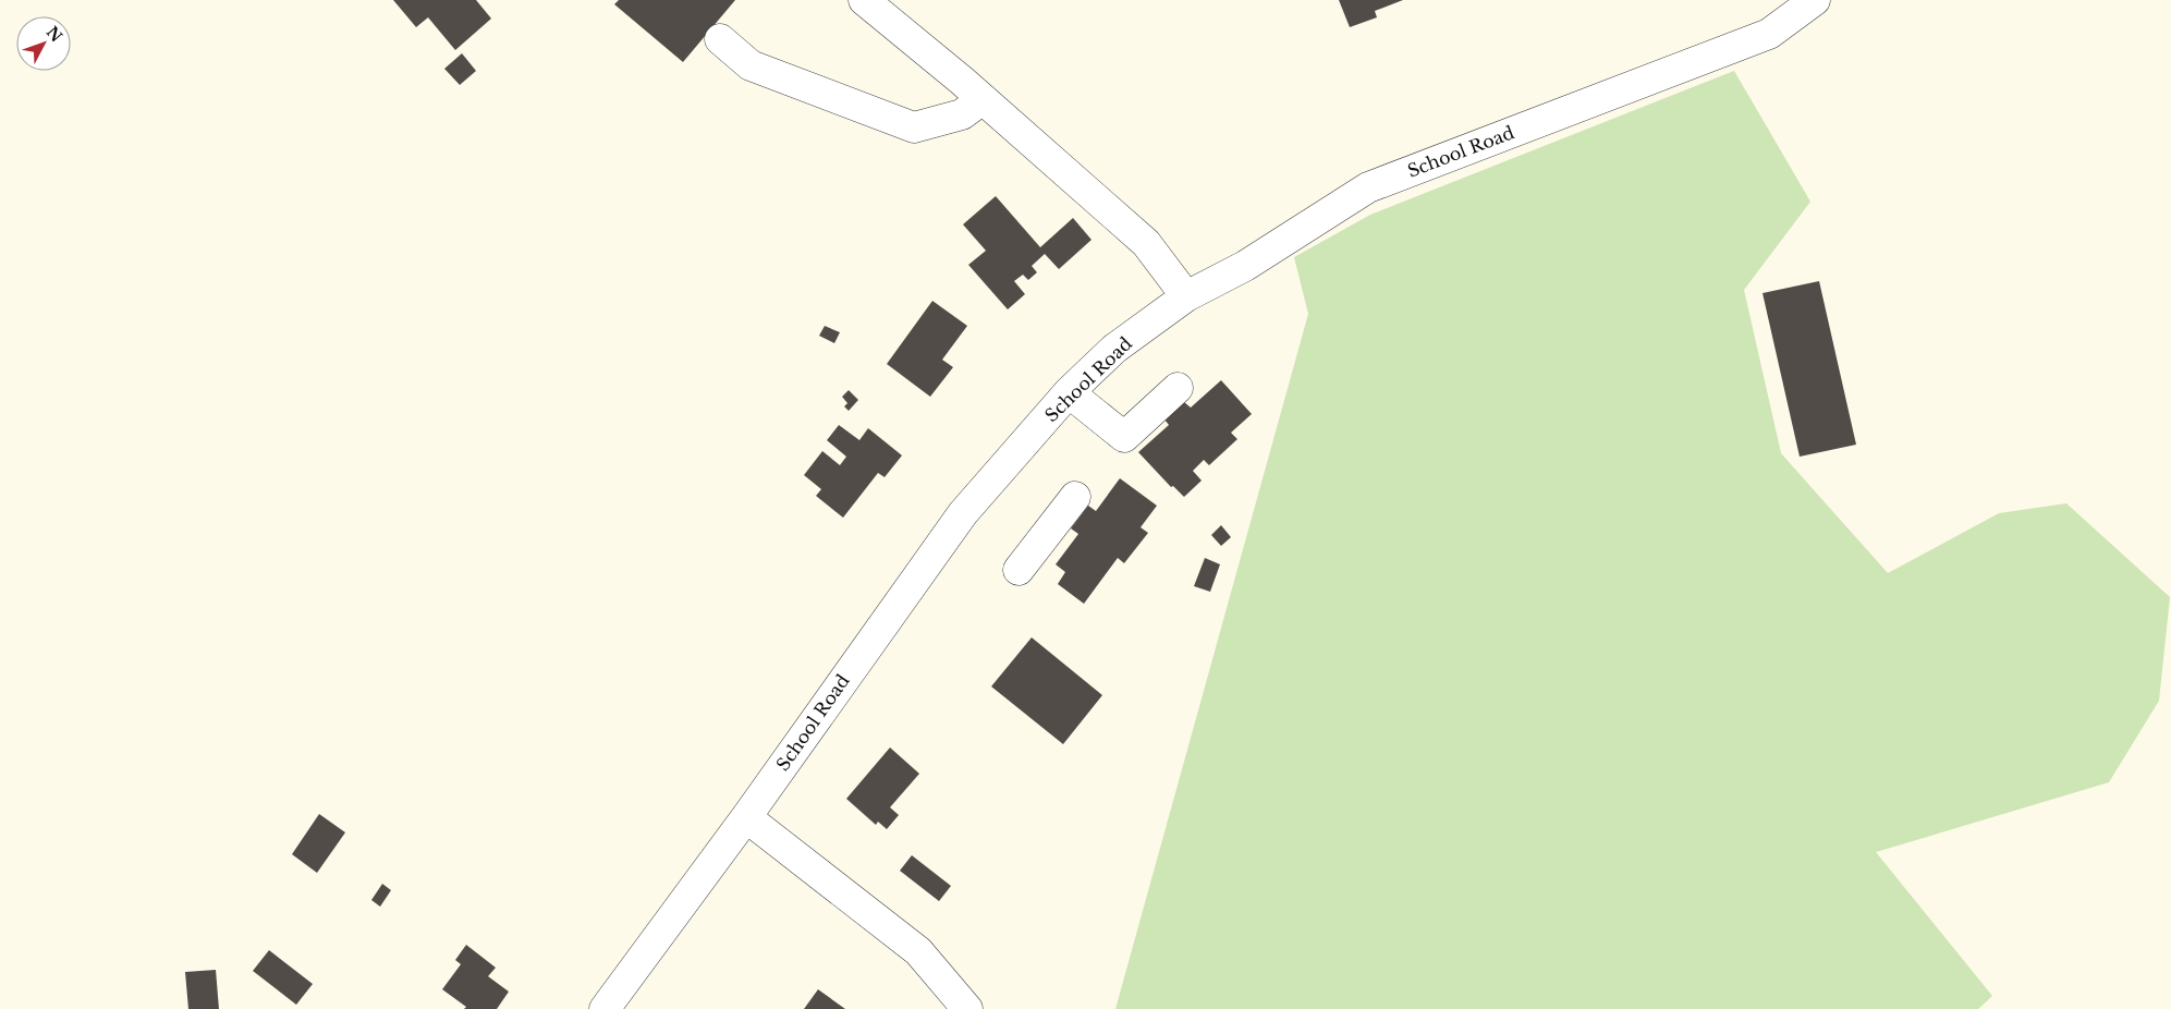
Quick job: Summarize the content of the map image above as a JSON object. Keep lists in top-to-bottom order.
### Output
{
  "streets": {
    "street": ["School Road"]
  },
  "north": "top right"
}
